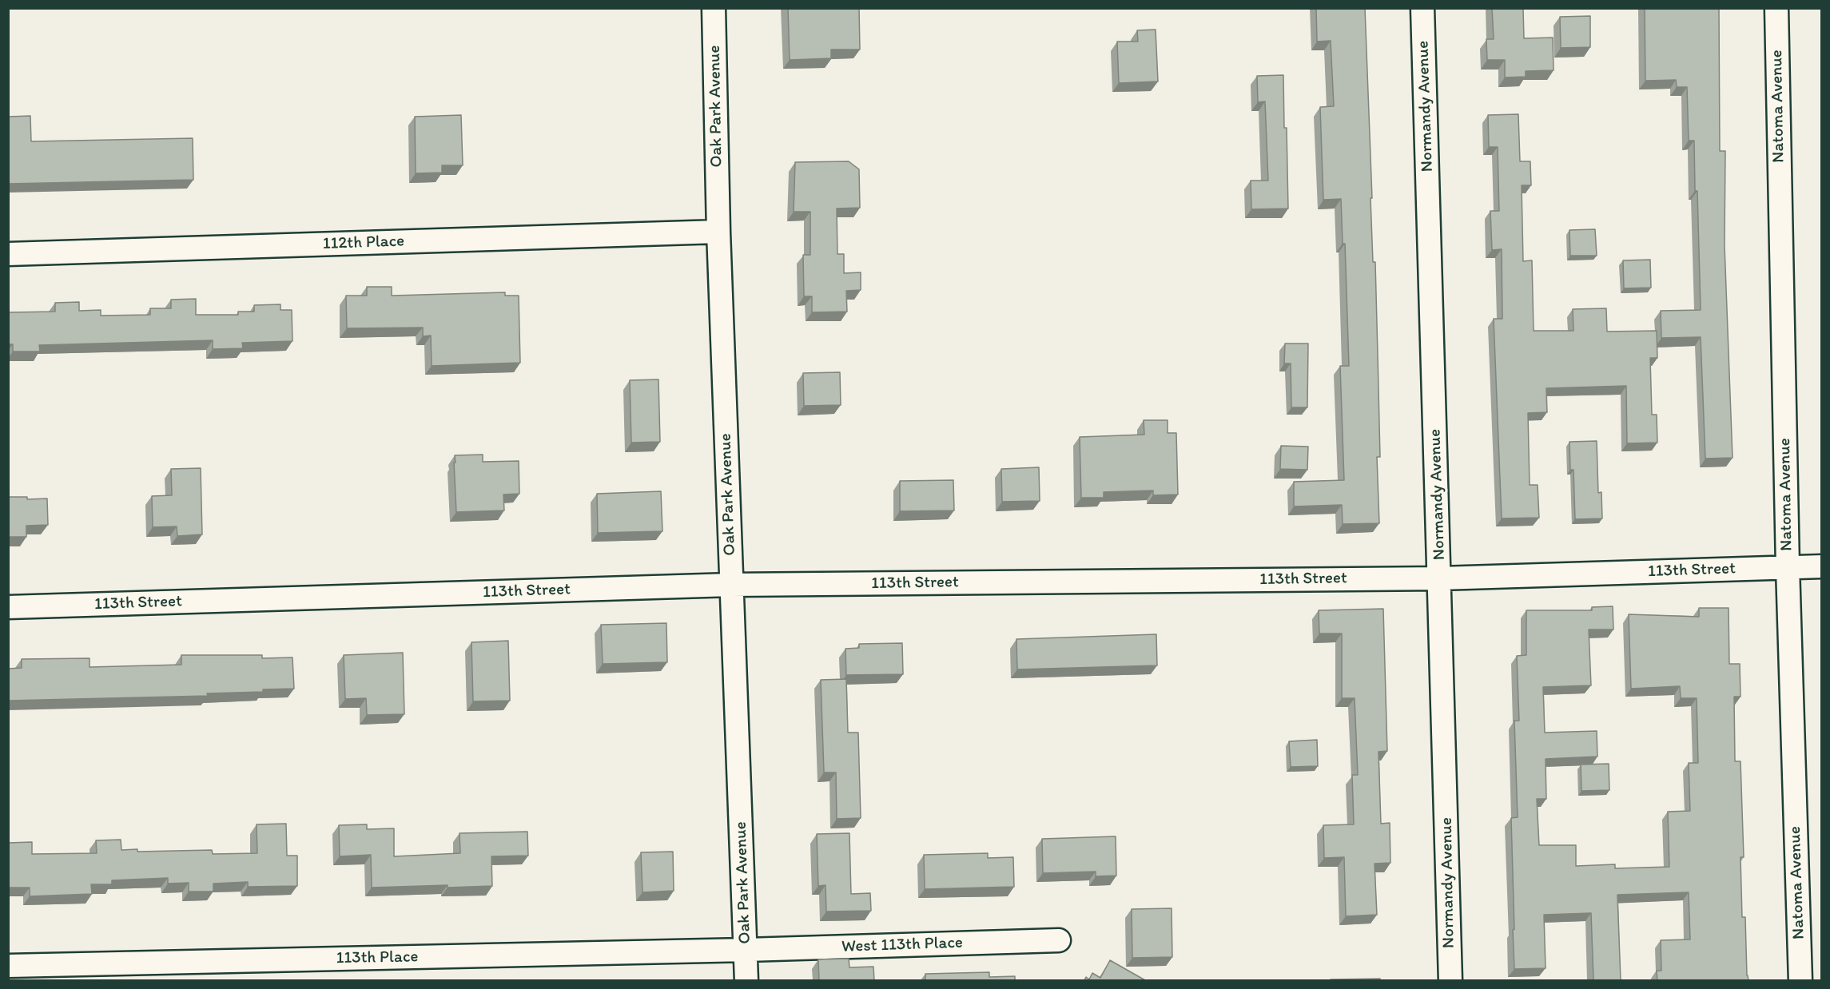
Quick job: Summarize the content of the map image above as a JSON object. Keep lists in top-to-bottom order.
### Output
{
  "streets": {
    "street": [
      "Oak Park Avenue",
      "Normandy Avenue",
      "Natoma Avenue",
      "112th Place",
      "113th Street",
      "West 113th Place",
      "113th Place"
    ]
  },
  "crossings": [
    ["Oak Park Avenue", "112th Place"],
    ["Oak Park Avenue", "113th Street"],
    ["Oak Park Avenue", "West 113th Place"],
    ["Oak Park Avenue", "113th Place"],
    ["Normandy Avenue", "113th Street"],
    ["Natoma Avenue", "113th Street"],
    ["West 113th Place", "113th Place"]
  ]
}
